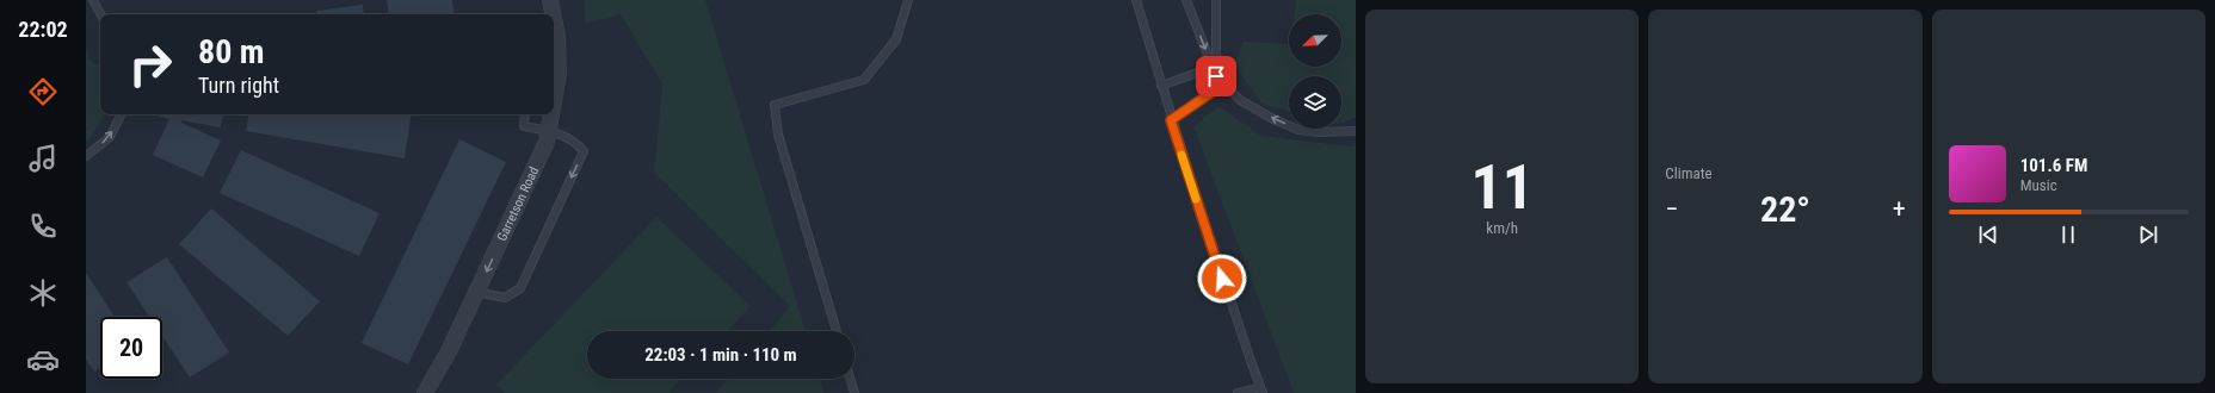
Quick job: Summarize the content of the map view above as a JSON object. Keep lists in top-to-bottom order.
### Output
{
  "streets": {
    "street": ["Garretson Road"]
  },
  "one_way": ["Garretson Road"],
  "north": "bottom left",
  "page": {
    "tabs": "22:02",
    "tile": [
      ["11", "km/h"],
      "Climate"
    ],
    "turn": ["80 m", "Turn right"],
    "song": ["101.6 FM", "Music"],
    "heat": ["−", "22°", "+"],
    "limit": "20",
    "trip": "22:03 · 1 min · 110 m"
  }
}
